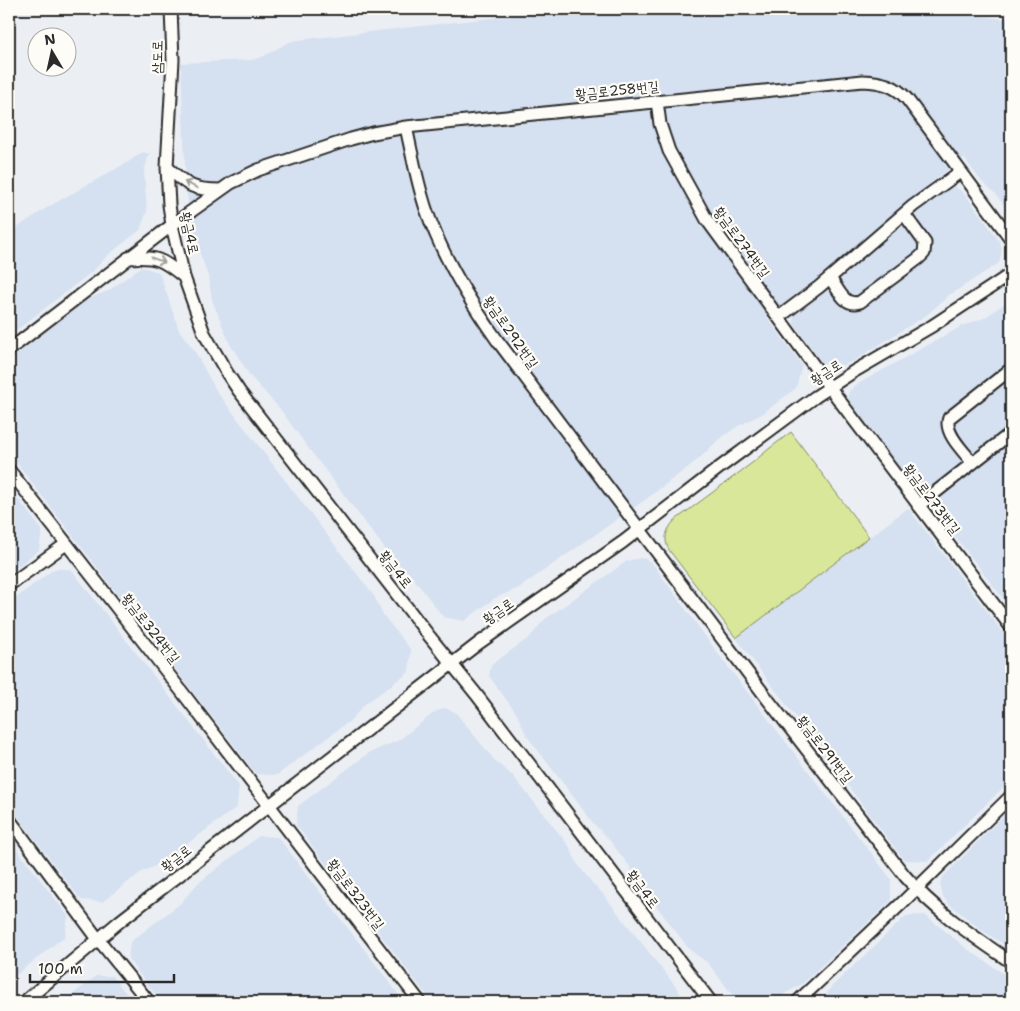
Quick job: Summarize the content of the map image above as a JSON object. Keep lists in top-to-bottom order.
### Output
{
  "streets": {
    "street": [
      "삼도로",
      "황금로258번길",
      "황금4로",
      "황금로274번길",
      "황금로292번길",
      "황금로",
      "황금로273번길",
      "황금로324번길",
      "황금로291번길",
      "황금로323번길"
    ]
  },
  "crossings": [
    ["삼도로", "황금4로"],
    ["황금로258번길", "황금4로"],
    ["황금로258번길", "황금로274번길"],
    ["황금로258번길", "황금로292번길"],
    ["황금4로", "황금로"],
    ["황금로274번길", "황금로"],
    ["황금로274번길", "황금로273번길"],
    ["황금로292번길", "황금로"],
    ["황금로292번길", "황금로291번길"],
    ["황금로", "황금로273번길"],
    ["황금로", "황금로324번길"],
    ["황금로", "황금로291번길"],
    ["황금로", "황금로323번길"],
    ["황금로324번길", "황금로323번길"]
  ],
  "scale_bar": "100 m",
  "north": "top"
}
